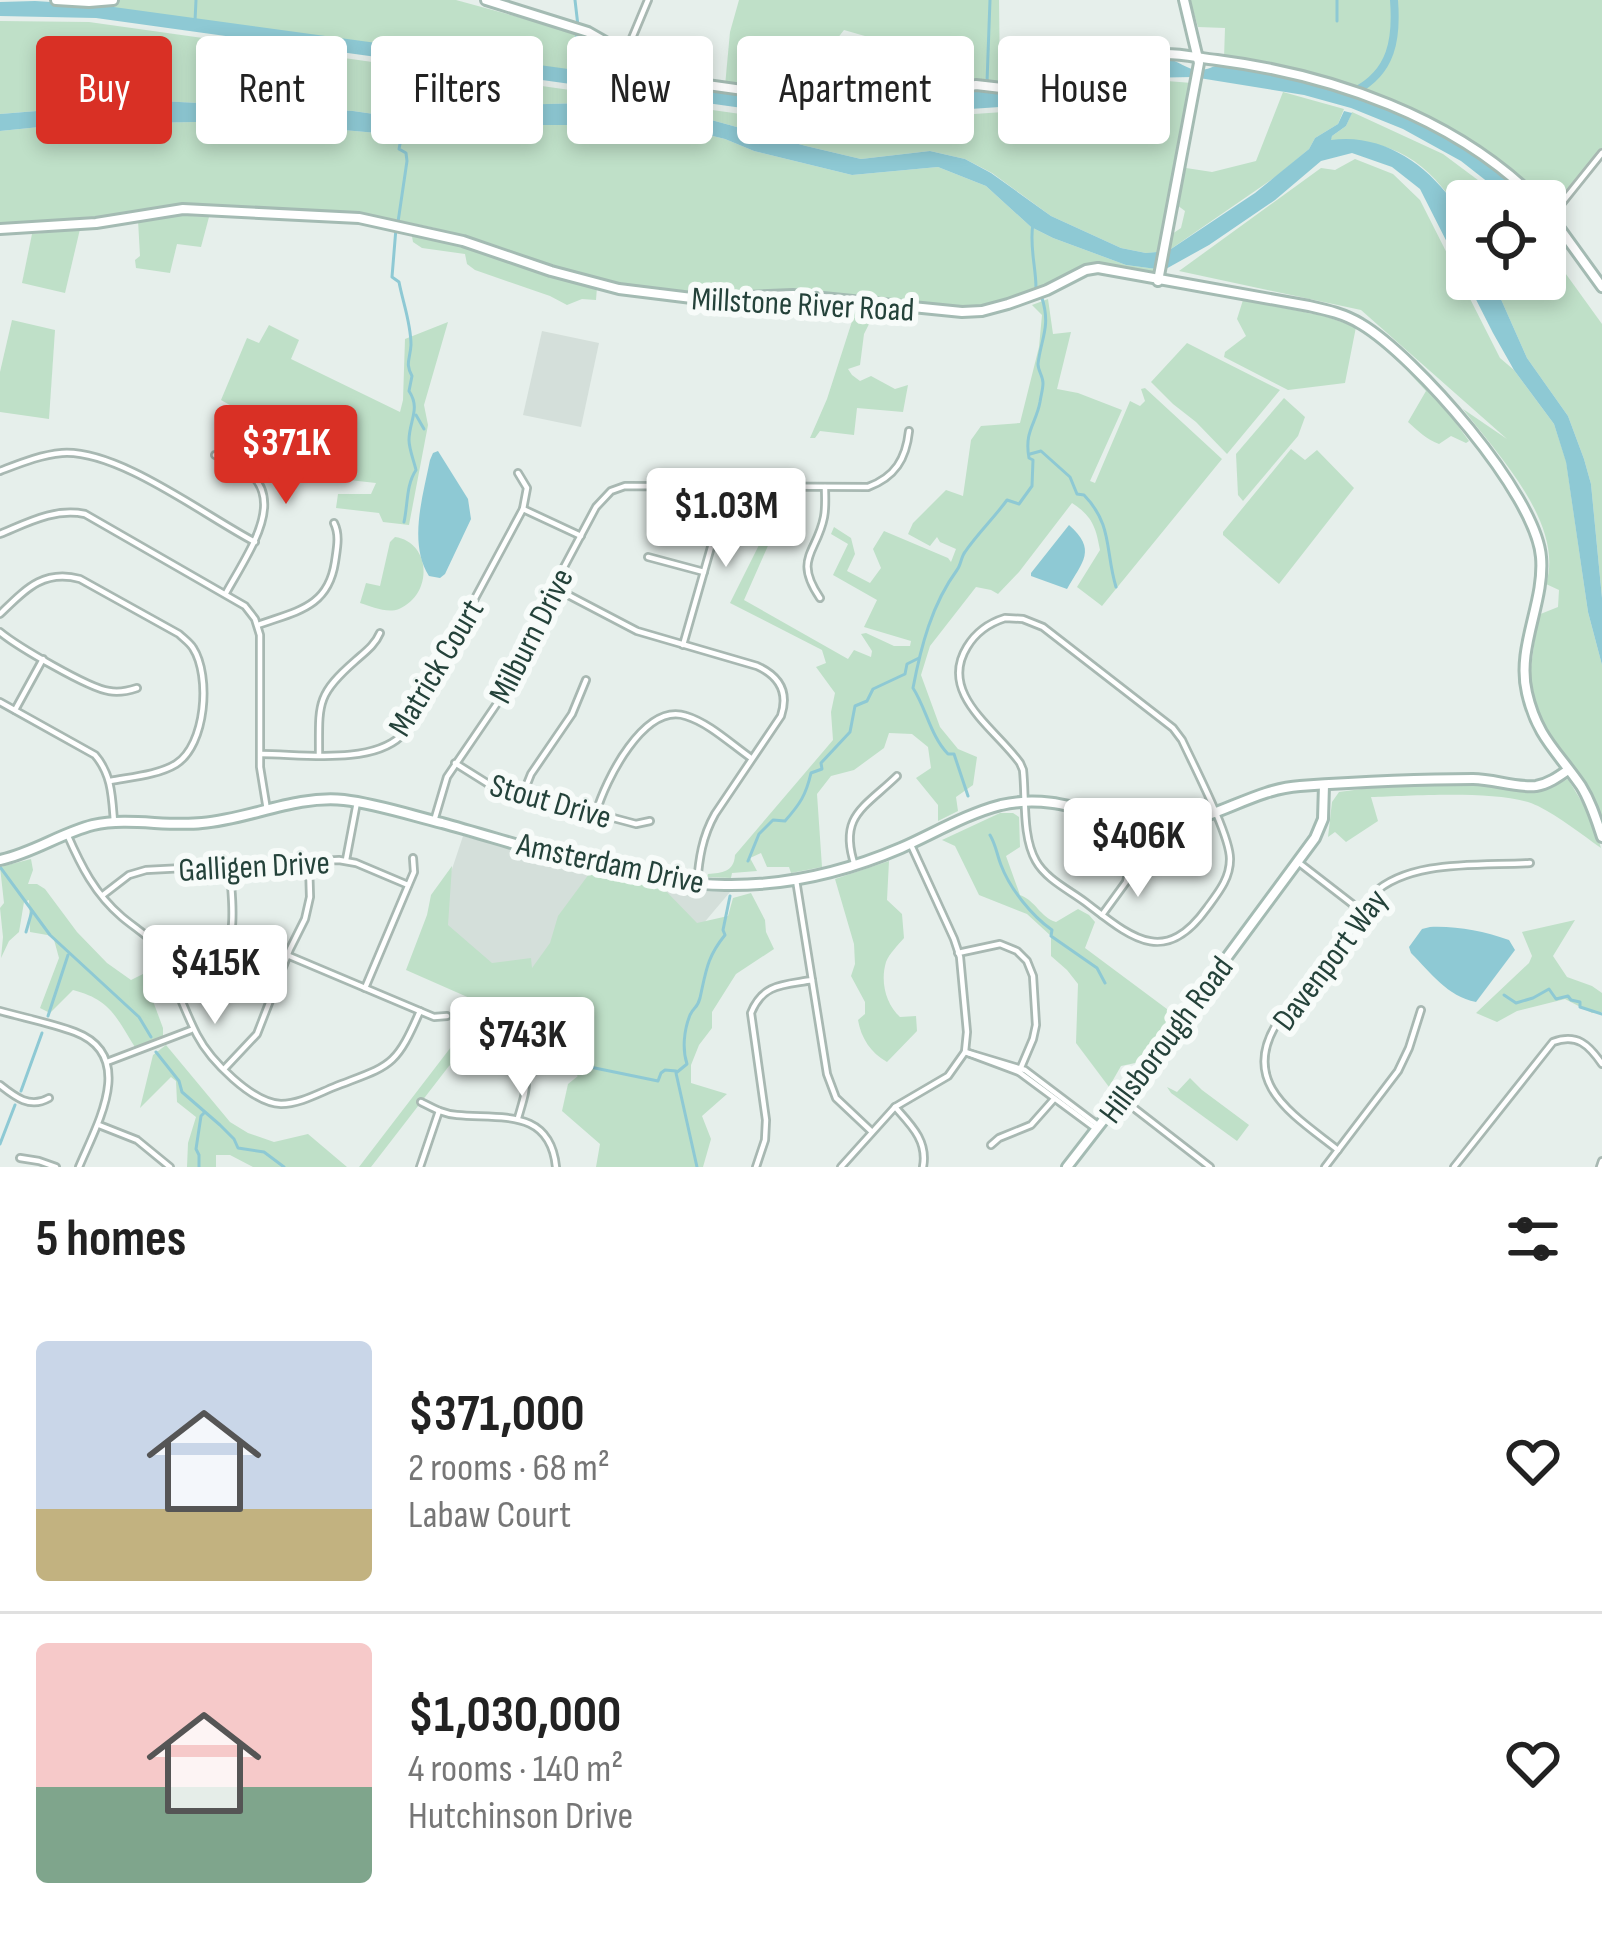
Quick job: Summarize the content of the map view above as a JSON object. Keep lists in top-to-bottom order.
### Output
{
  "streets": {
    "street": [
      "Millstone River Road",
      "Milburn Drive",
      "Matrick Court",
      "Stout Drive",
      "Amsterdam Drive",
      "Galligen Drive",
      "Davenport Way",
      "Hillsborough Road"
    ]
  },
  "crossings": [
    ["Millstone River Road", "Amsterdam Drive"],
    ["Milburn Drive", "Stout Drive"],
    ["Milburn Drive", "Amsterdam Drive"],
    ["Amsterdam Drive", "Hillsborough Road"]
  ],
  "page": {
    "chip": [
      "Buy",
      "Rent",
      "Filters",
      "New",
      "Apartment",
      "House"
    ],
    "price": [
      "$371K",
      "$1.03M",
      "$406K",
      "$415K",
      "$743K"
    ],
    "heading": "5 homes",
    "list": [
      {
        "name": "$371,000",
        "note": "2 rooms · 68 m² · Labaw Court"
      },
      {
        "name": "$1,030,000",
        "note": "4 rooms · 140 m² · Hutchinson Drive"
      }
    ]
  }
}
